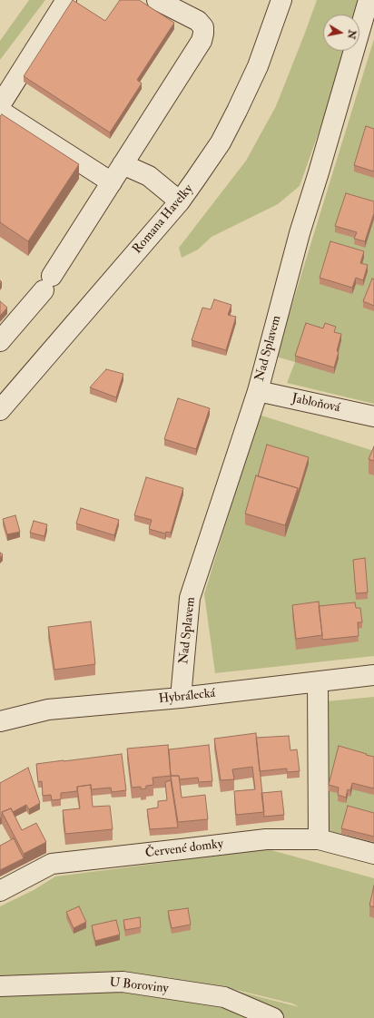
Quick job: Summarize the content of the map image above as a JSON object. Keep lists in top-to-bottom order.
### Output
{
  "streets": {
    "street": [
      "Romana Havelky",
      "Nad Splavem",
      "Jabloňová",
      "Hybrálecká",
      "Červené domky",
      "U Boroviny"
    ]
  },
  "crossings": [
    ["Nad Splavem", "Jabloňová"],
    ["Nad Splavem", "Hybrálecká"]
  ],
  "north": "right"
}
